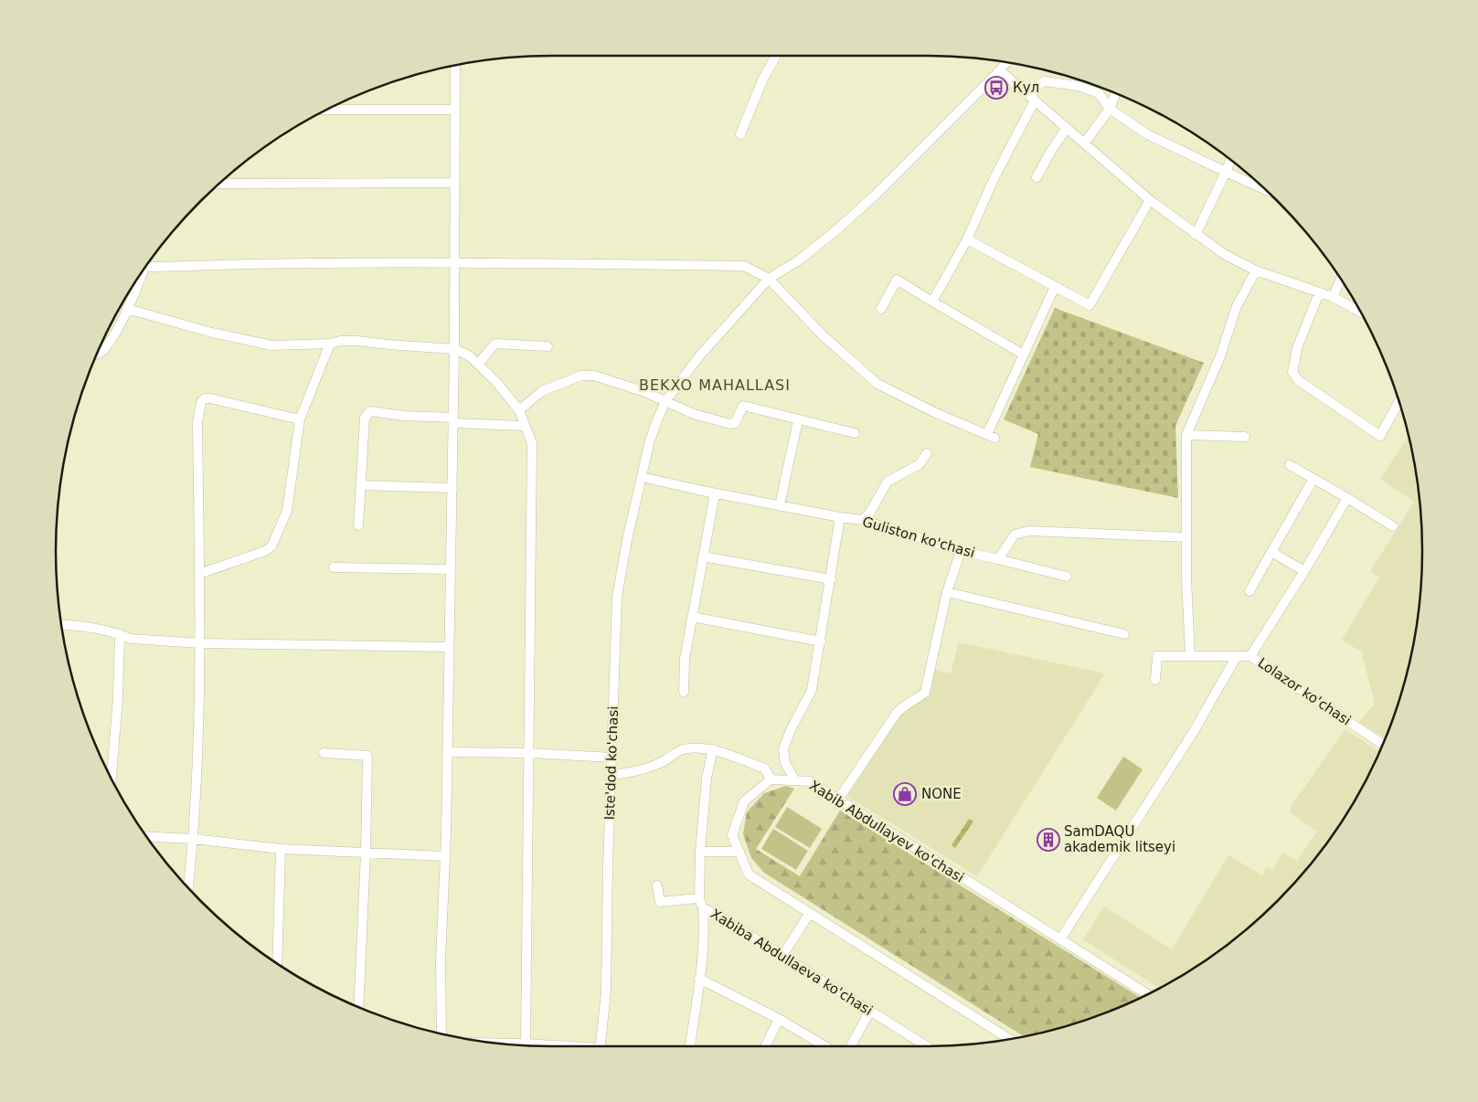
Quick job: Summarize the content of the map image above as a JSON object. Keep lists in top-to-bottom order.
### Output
{
  "streets": {
    "street": [
      "Guliston ko'chasi",
      "Lolazor ko'chasi",
      "Iste'dod ko'chasi",
      "Xabib Abdullayev ko'chasi",
      "Xabiba Abdullaeva ko'chasi"
    ]
  },
  "crossings": [
    ["Guliston ko'chasi", "Iste'dod ko'chasi"]
  ],
  "districts": ["BEKXO MAHALLASI"],
  "places": {
    "bus stop": ["Кул"],
    "shop": ["NONE"],
    "building": ["SamDAQU akademik litseyi"]
  }
}
